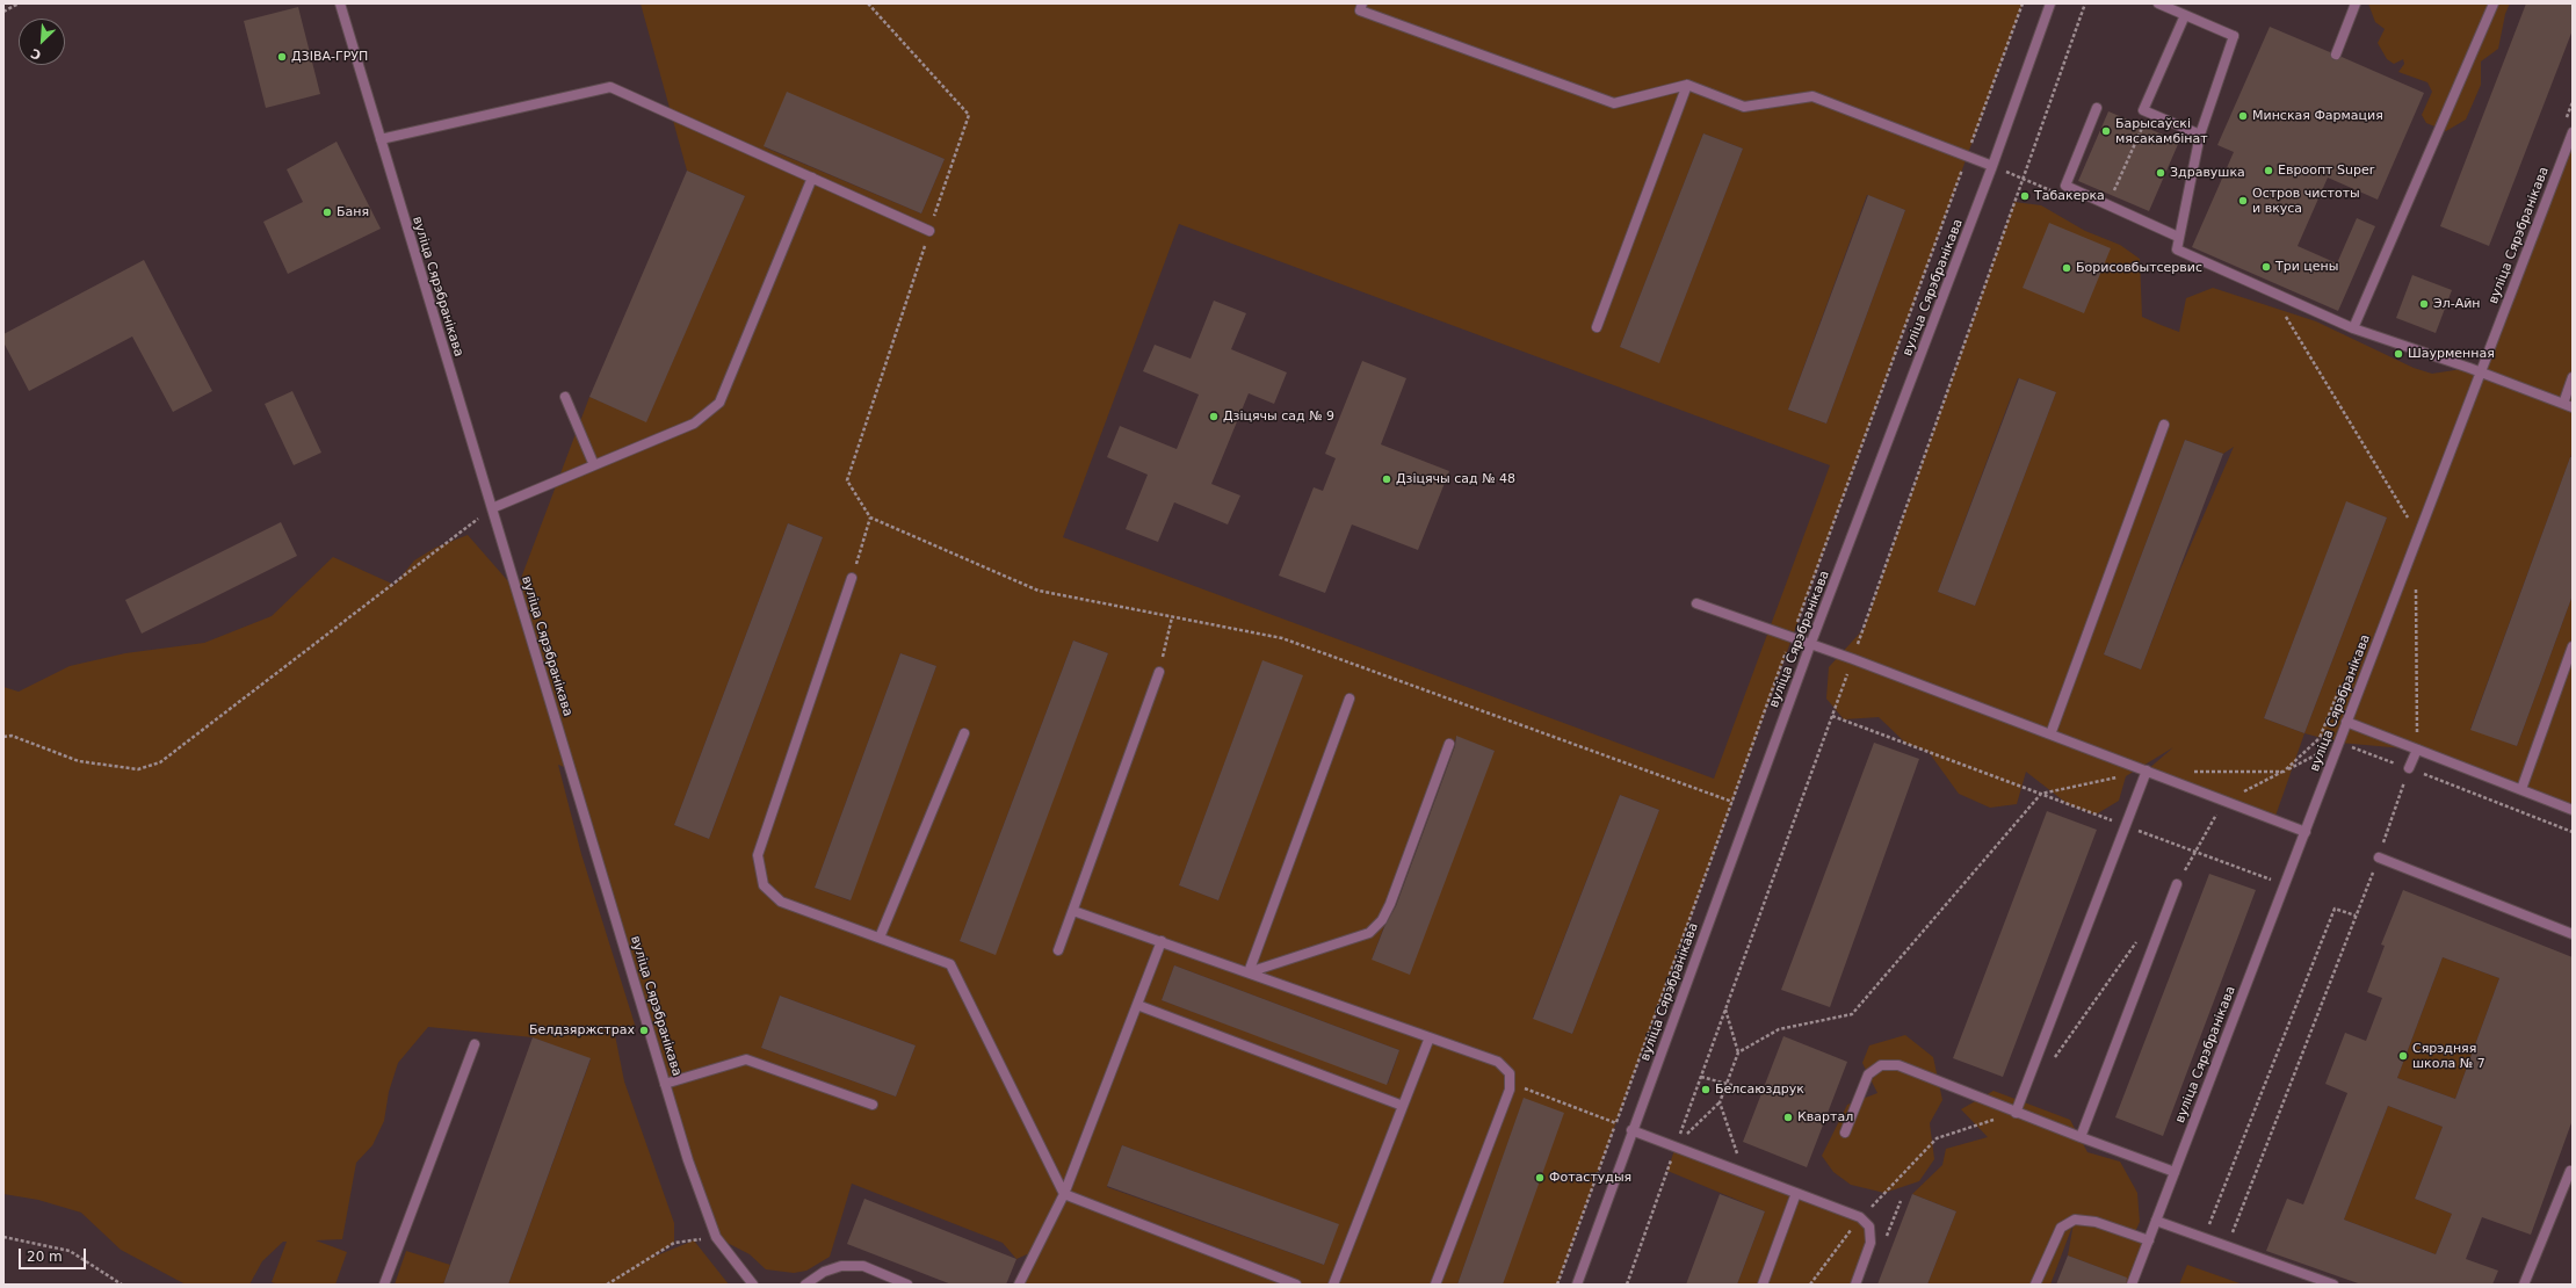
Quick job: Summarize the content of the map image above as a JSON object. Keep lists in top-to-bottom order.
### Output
{
  "streets": {
    "street": ["вуліца Сярэбранікава"]
  },
  "places": [
    "ДЗІВА-ГРУП",
    "Минская Фармация",
    "Барысаўскі мясакамбінат",
    "Евроопт Super",
    "Здравушка",
    "Табакерка",
    "Остров чистоты и вкуса",
    "Баня",
    "Три цены",
    "Борисовбытсервис",
    "Эл-Айн",
    "Шаурменная",
    "Дзіцячы сад № 9",
    "Дзіцячы сад № 48",
    "Белдзяржстрах",
    "Сярэдняя школа № 7",
    "Белсаюздрук",
    "Квартал",
    "Фотастудыя"
  ],
  "scale_bar": "20 m",
  "north": "bottom left"
}
